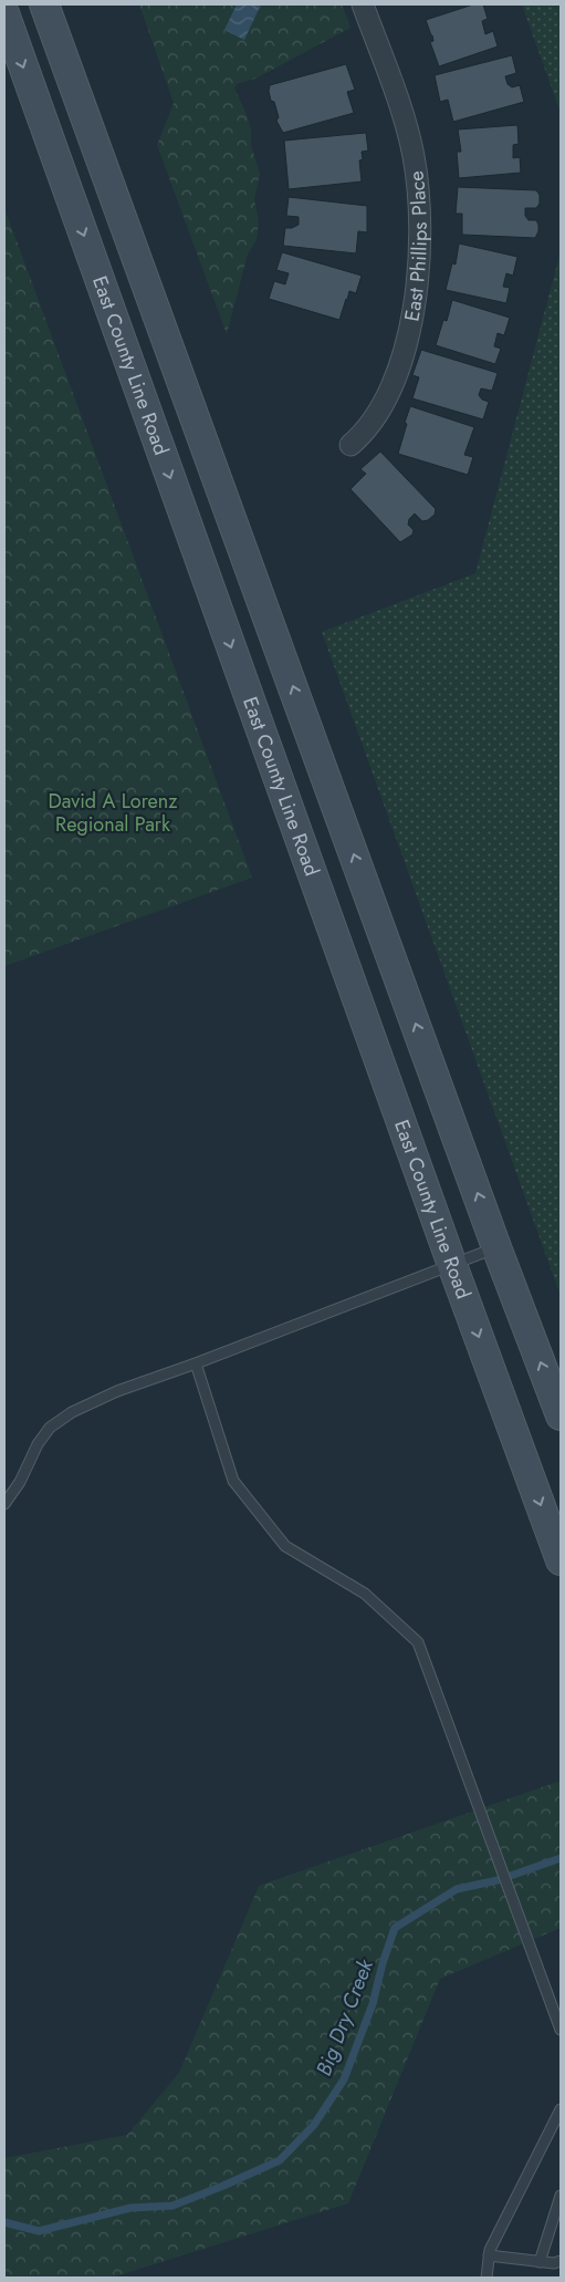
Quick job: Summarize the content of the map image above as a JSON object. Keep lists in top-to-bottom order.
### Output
{
  "streets": {
    "main road": ["East County Line Road"],
    "street": ["East Phillips Place"]
  },
  "water": ["Big Dry Creek"],
  "parks": ["David A Lorenz Regional Park"]
}
